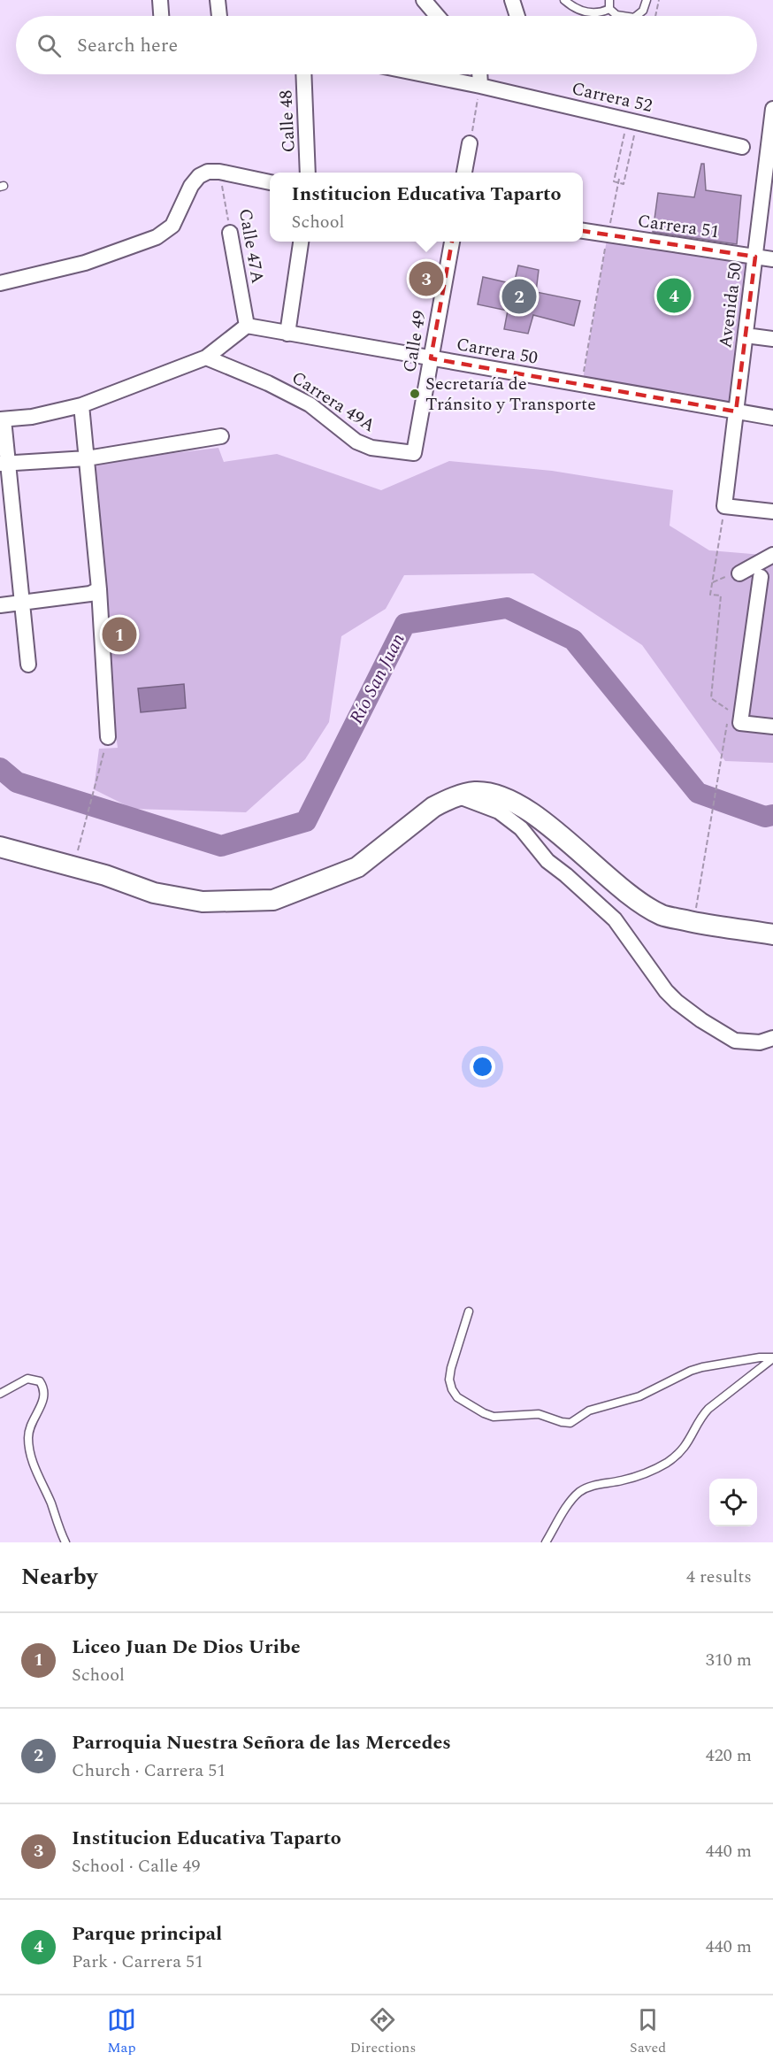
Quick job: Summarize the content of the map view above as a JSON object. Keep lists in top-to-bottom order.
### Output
{
  "streets": {
    "street": [
      "Carrera 52",
      "Calle 48",
      "Carrera 51",
      "Calle 47A",
      "Avenida 50",
      "Calle 49",
      "Carrera 50",
      "Carrera 49A"
    ]
  },
  "crossings": [
    ["Carrera 51", "Avenida 50"],
    ["Calle 47A", "Carrera 50"],
    ["Avenida 50", "Carrera 50"],
    ["Calle 49", "Carrera 50"],
    ["Calle 49", "Carrera 49A"]
  ],
  "water": ["Río San Juan"],
  "places": ["Secretaría de Tránsito y Transporte"],
  "page": {
    "search": "Search here",
    "popup": ["Institucion Educativa Taparto", "School"],
    "pins": [
      "3",
      "4",
      "2",
      "1"
    ],
    "heading": ["Nearby", "4 results"],
    "list": [
      {
        "mark": "1",
        "name": "Liceo Juan De Dios Uribe",
        "note": "School",
        "value": "310 m"
      },
      {
        "mark": "2",
        "name": "Parroquia Nuestra Señora de las Mercedes",
        "note": "Church · Carrera 51",
        "value": "420 m"
      },
      {
        "mark": "3",
        "name": "Institucion Educativa Taparto",
        "note": "School · Calle 49",
        "value": "440 m"
      },
      {
        "mark": "4",
        "name": "Parque principal",
        "note": "Park · Carrera 51",
        "value": "440 m"
      }
    ],
    "nav": ["Map", "Directions", "Saved"]
  }
}
